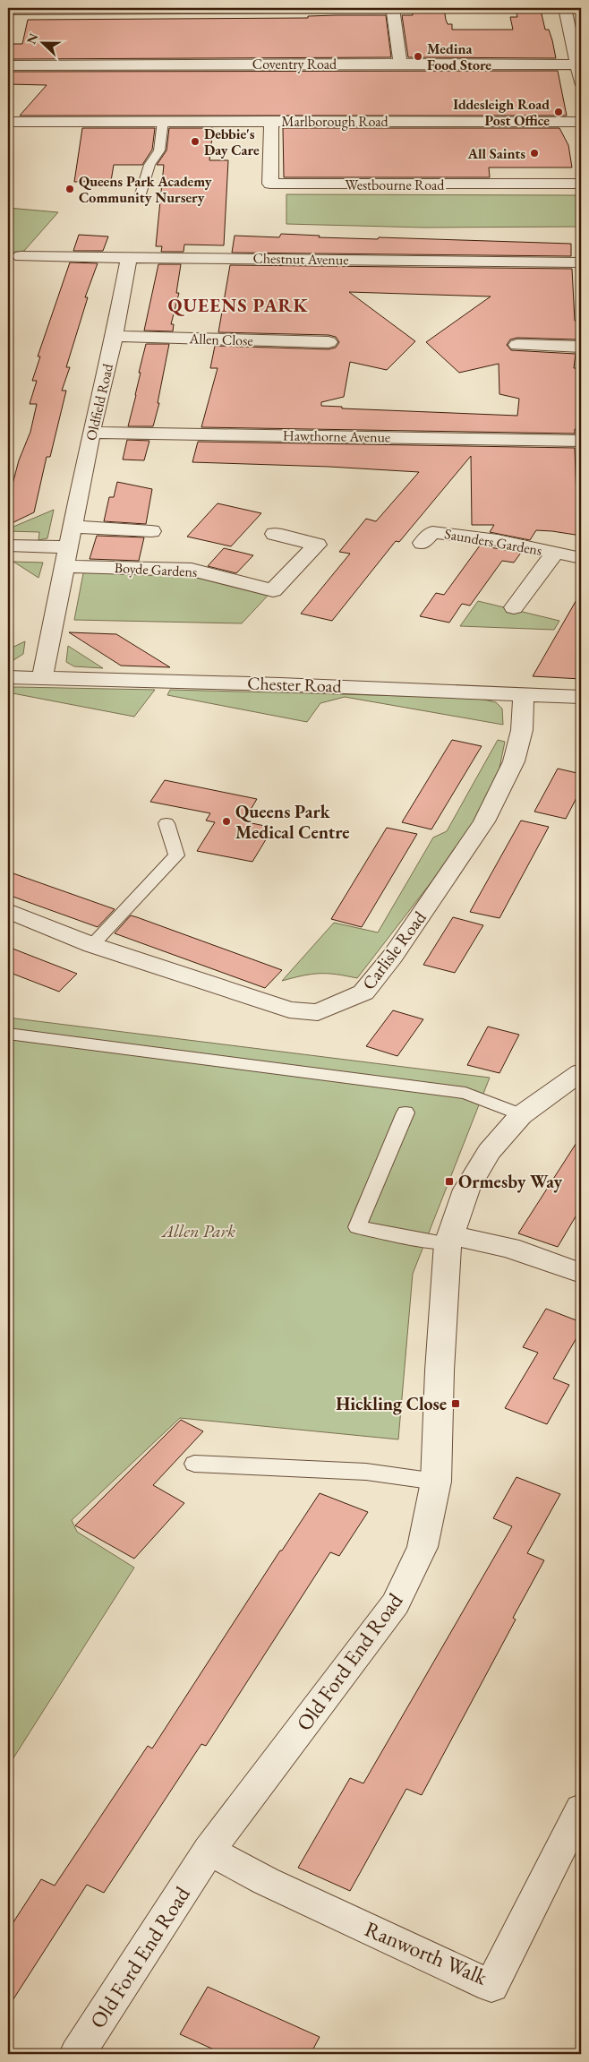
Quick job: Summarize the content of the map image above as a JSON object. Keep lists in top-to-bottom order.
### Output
{
  "streets": {
    "street": [
      "Coventry Road",
      "Marlborough Road",
      "Westbourne Road",
      "Chestnut Avenue",
      "Allen Close",
      "Oldfield Road",
      "Hawthorne Avenue",
      "Saunders Gardens",
      "Boyde Gardens",
      "Chester Road",
      "Carlisle Road",
      "Old Ford End Road",
      "Ranworth Walk"
    ]
  },
  "crossings": [
    ["Marlborough Road", "Westbourne Road"],
    ["Chestnut Avenue", "Oldfield Road"],
    ["Allen Close", "Oldfield Road"],
    ["Oldfield Road", "Hawthorne Avenue"],
    ["Oldfield Road", "Boyde Gardens"],
    ["Oldfield Road", "Chester Road"],
    ["Chester Road", "Carlisle Road"],
    ["Old Ford End Road", "Ranworth Walk"]
  ],
  "districts": ["QUEENS PARK"],
  "parks": ["Allen Park"],
  "places": {
    "other": [
      "Medina Food Store",
      "Iddesleigh Road Post Office",
      "Debbie's Day Care",
      "All Saints",
      "Queens Park Academy Community Nursery",
      "Queens Park Medical Centre"
    ],
    "transit": ["Ormesby Way", "Hickling Close"]
  },
  "north": "left"
}
